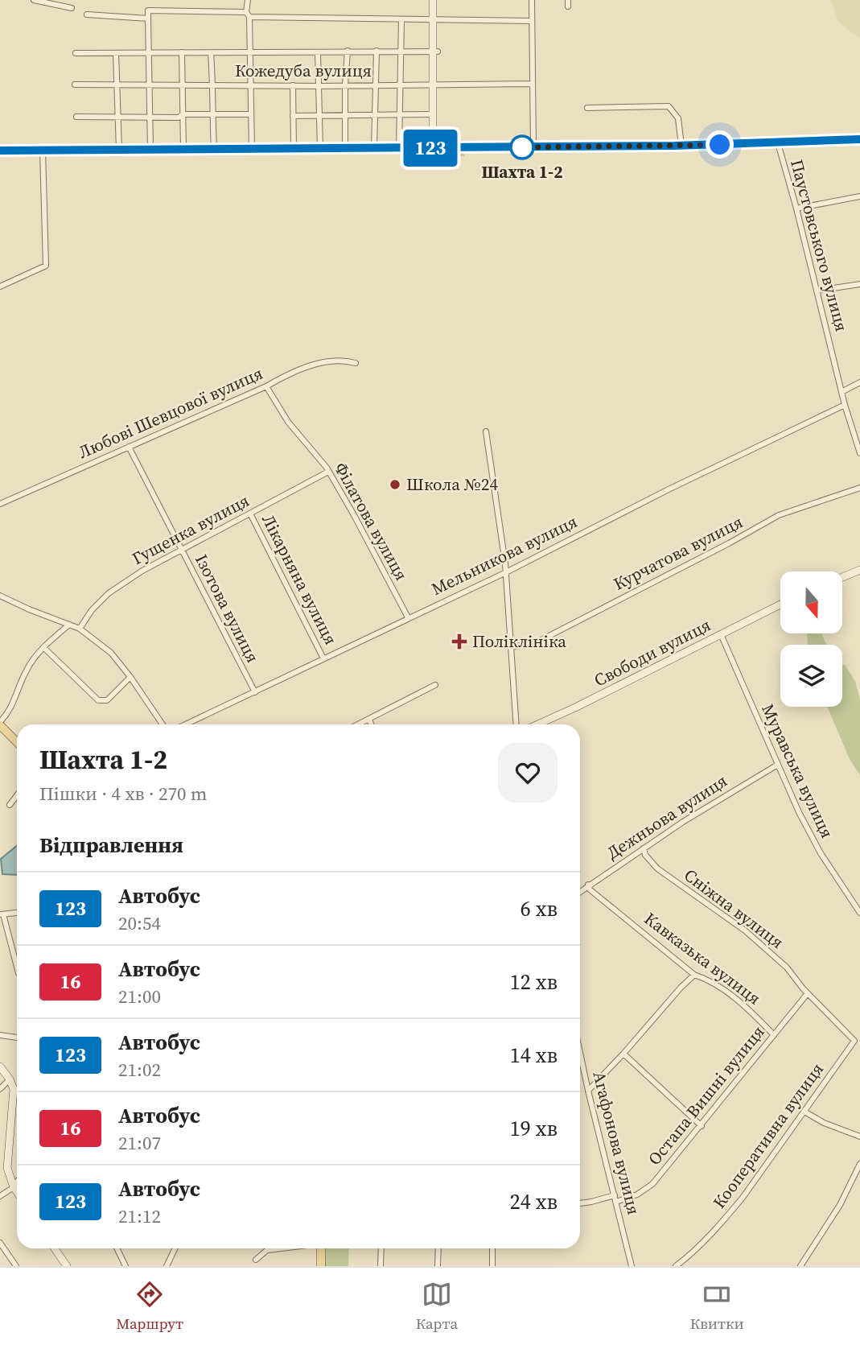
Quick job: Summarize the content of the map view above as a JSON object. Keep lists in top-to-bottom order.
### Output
{
  "streets": {
    "main road": ["Свободи вулиця"],
    "street": [
      "Кожедуба вулиця",
      "Паустовського вулиця",
      "Любові Шевцової вулиця",
      "Філатова вулиця",
      "Гущенка вулиця",
      "Курчатова вулиця",
      "Мельникова вулиця",
      "Лікарняна вулиця",
      "Ізотова вулиця",
      "Муравська вулиця",
      "Дежньова вулиця",
      "Сніжна вулиця",
      "Кавказька вулиця",
      "Остапа Вишні вулиця",
      "Кооперативна вулиця",
      "Агафонова вулиця"
    ]
  },
  "crossings": [
    ["Паустовського вулиця", "Мельникова вулиця"],
    ["Любові Шевцової вулиця", "Філатова вулиця"],
    ["Любові Шевцової вулиця", "Ізотова вулиця"],
    ["Філатова вулиця", "Гущенка вулиця"],
    ["Філатова вулиця", "Мельникова вулиця"],
    ["Гущенка вулиця", "Лікарняна вулиця"],
    ["Гущенка вулиця", "Ізотова вулиця"],
    ["Мельникова вулиця", "Лікарняна вулиця"],
    ["Мельникова вулиця", "Ізотова вулиця"],
    ["Свободи вулиця", "Муравська вулиця"],
    ["Муравська вулиця", "Дежньова вулиця"],
    ["Дежньова вулиця", "Сніжна вулиця"],
    ["Дежньова вулиця", "Кавказька вулиця"],
    ["Сніжна вулиця", "Остапа Вишні вулиця"],
    ["Сніжна вулиця", "Кооперативна вулиця"],
    ["Кавказька вулиця", "Остапа Вишні вулиця"],
    ["Остапа Вишні вулиця", "Агафонова вулиця"]
  ],
  "places": {
    "other": ["Шахта 1-2", "Школа №24"],
    "health": ["Поліклініка"]
  },
  "lines": ["bus line 123"],
  "north": "bottom",
  "page": {
    "on_map": "123",
    "heading": [
      ["Шахта 1-2", "Пішки · 4 хв · 270 m"],
      "Відправлення"
    ],
    "list": [
      {
        "mark": "123",
        "name": "Автобус",
        "note": "20:54",
        "value": "6 хв"
      },
      {
        "mark": "16",
        "name": "Автобус",
        "note": "21:00",
        "value": "12 хв"
      },
      {
        "mark": "123",
        "name": "Автобус",
        "note": "21:02",
        "value": "14 хв"
      },
      {
        "mark": "16",
        "name": "Автобус",
        "note": "21:07",
        "value": "19 хв"
      },
      {
        "mark": "123",
        "name": "Автобус",
        "note": "21:12",
        "value": "24 хв"
      }
    ],
    "tabs": ["Маршрут", "Карта", "Квитки"]
  }
}
